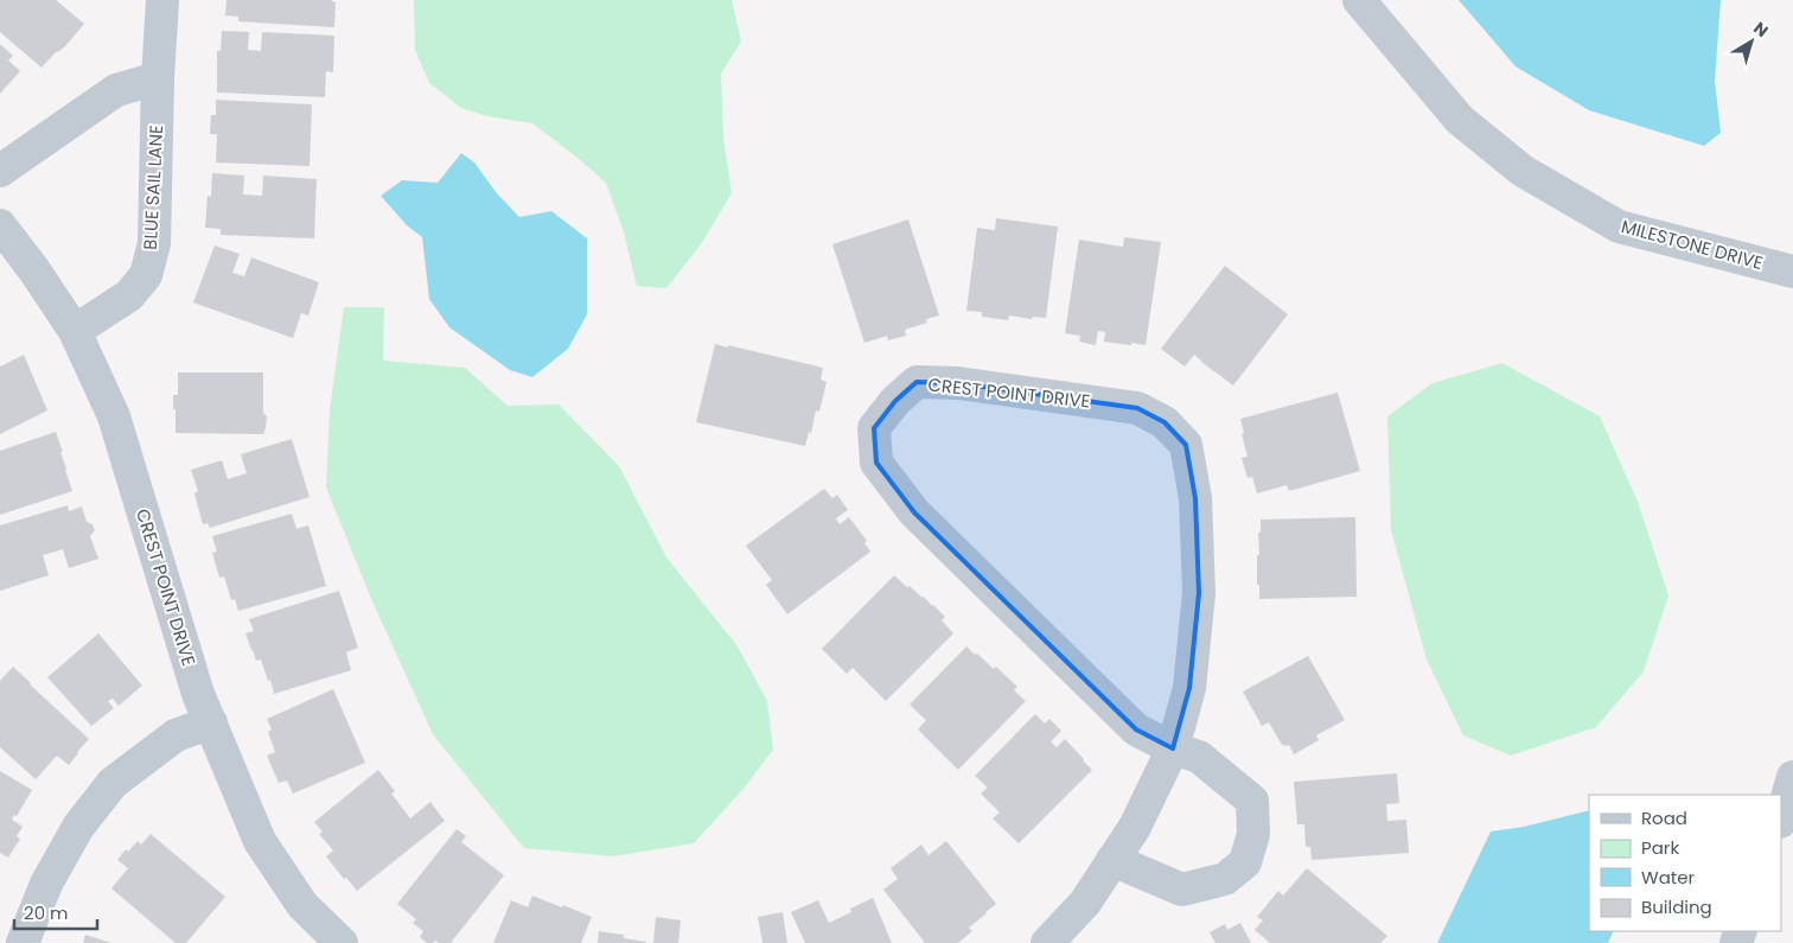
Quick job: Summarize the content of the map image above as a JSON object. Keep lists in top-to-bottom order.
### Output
{
  "streets": {
    "street": ["BLUE SAIL LANE", "MILESTONE DRIVE", "CREST POINT DRIVE"]
  },
  "crossings": [
    ["BLUE SAIL LANE", "CREST POINT DRIVE"]
  ],
  "legend": [
    "Road",
    "Park",
    "Water",
    "Building"
  ],
  "scale_bar": "20 m",
  "north": "top right"
}
